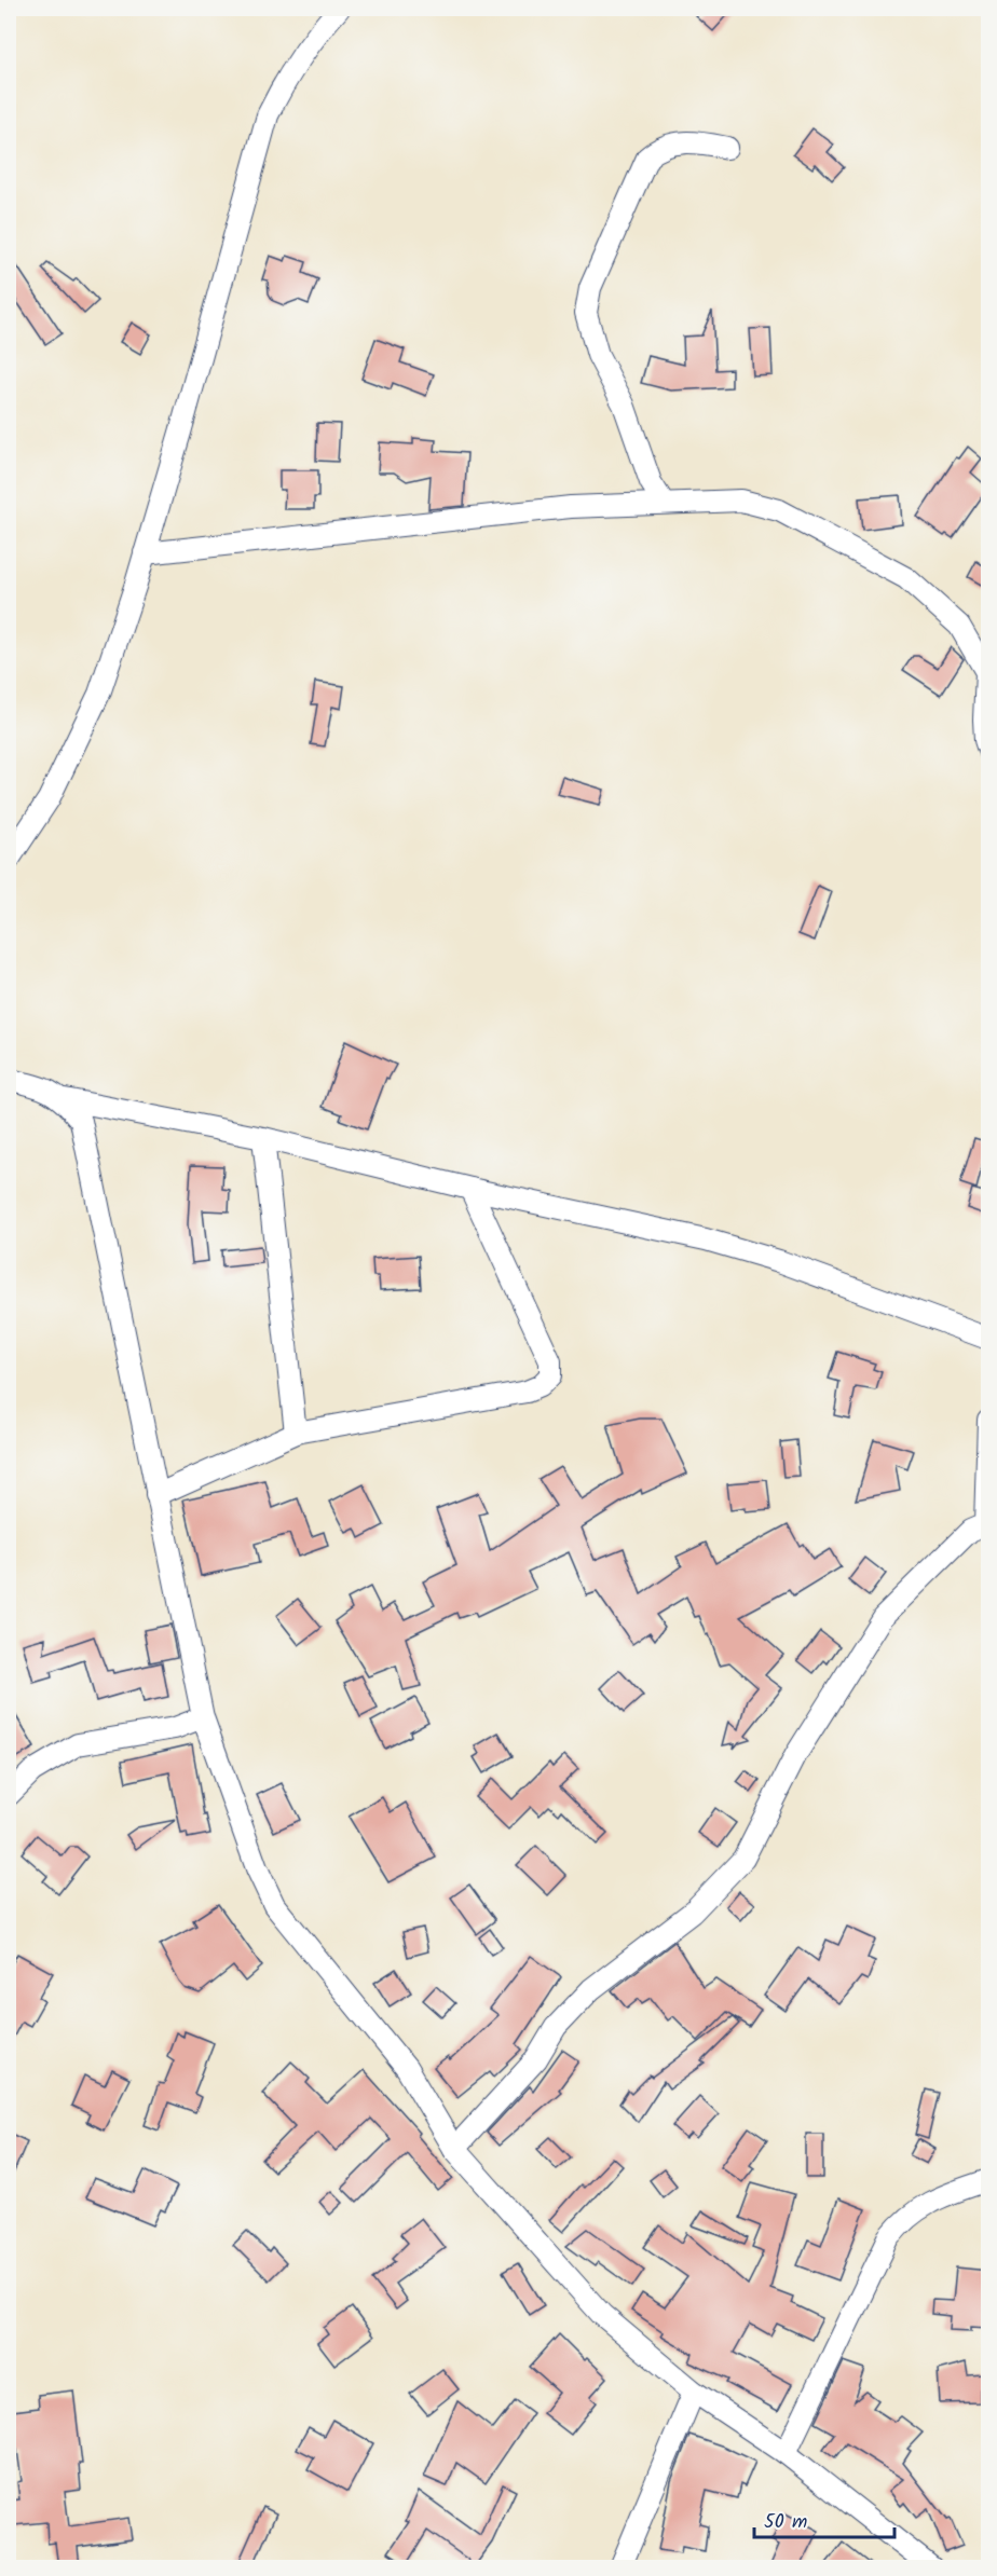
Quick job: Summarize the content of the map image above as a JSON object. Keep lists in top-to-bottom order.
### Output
{
  "scale_bar": "50 m"
}
